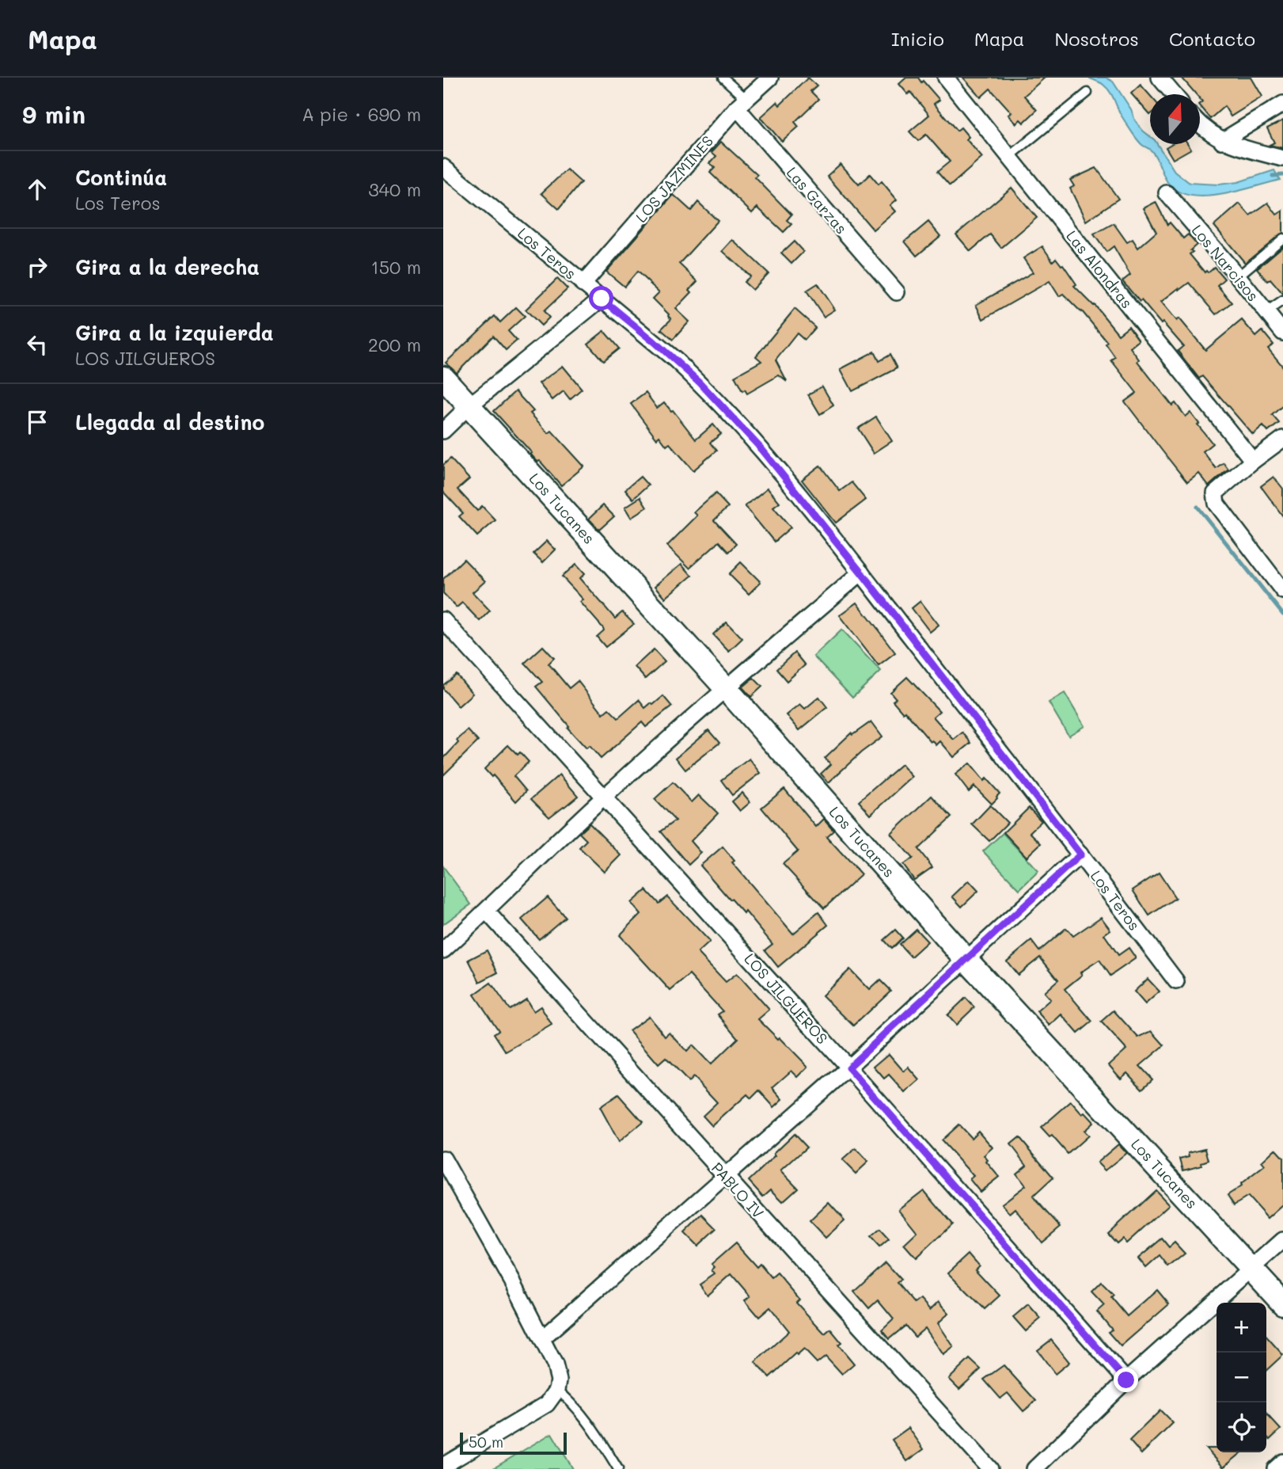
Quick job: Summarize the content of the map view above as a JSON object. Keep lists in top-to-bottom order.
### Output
{
  "streets": {
    "street": [
      "LOS JAZMINES",
      "Las Garzas",
      "Los Teros",
      "Los Narcisos",
      "Las Alondras",
      "Los Tucanes",
      "LOS JILGUEROS",
      "PABLO IV"
    ]
  },
  "crossings": [
    ["LOS JAZMINES", "Las Garzas"],
    ["LOS JAZMINES", "Los Teros"]
  ],
  "scale_bar": "50 m",
  "north": "top",
  "page": {
    "header": "Mapa",
    "nav": [
      "Inicio",
      "Mapa",
      "Nosotros",
      "Contacto"
    ],
    "heading": ["9 min", "A pie · 690 m"],
    "list": [
      ["Continúa", "Los Teros", "340 m"],
      ["Gira a la derecha", "150 m"],
      ["Gira a la izquierda", "LOS JILGUEROS", "200 m"],
      "Llegada al destino"
    ],
    "map_buttons": ["+", "−"],
    "scale": "50 m"
  }
}
